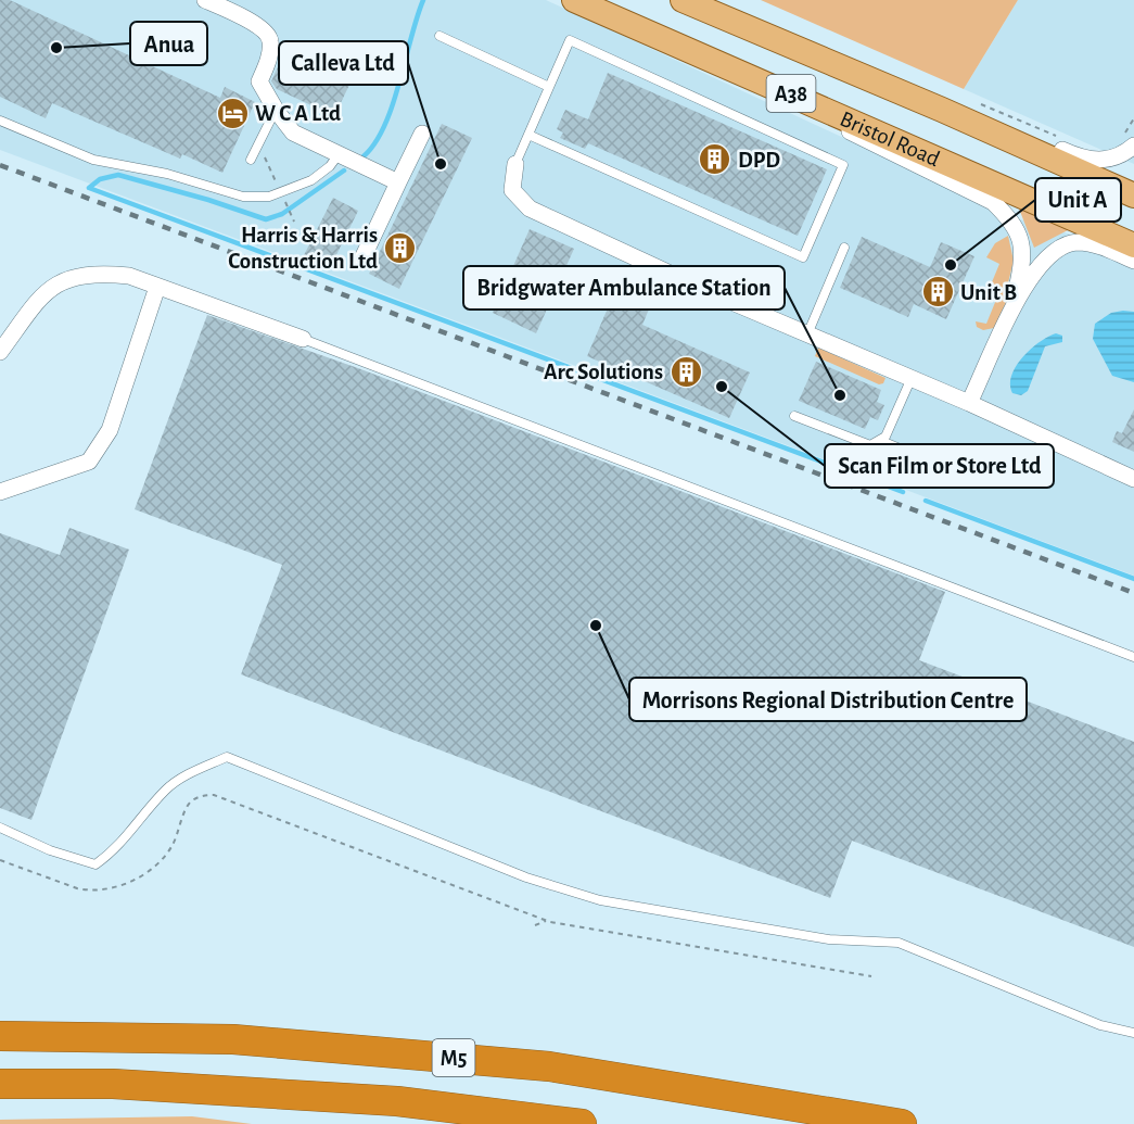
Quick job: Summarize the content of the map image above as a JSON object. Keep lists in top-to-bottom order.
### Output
{
  "streets": {
    "highway": ["M5"],
    "main road": ["A38", "Bristol Road"]
  },
  "places": {
    "other": [
      "Anua",
      "Calleva Ltd",
      "Unit A",
      "Scan Film or Store Ltd",
      "Bridgwater Ambulance Station",
      "Morrisons Regional Distribution Centre"
    ],
    "hotel": ["W C A Ltd"],
    "building": [
      "DPD",
      "Harris & Harris Construction Ltd",
      "Unit B",
      "Arc Solutions"
    ]
  }
}
